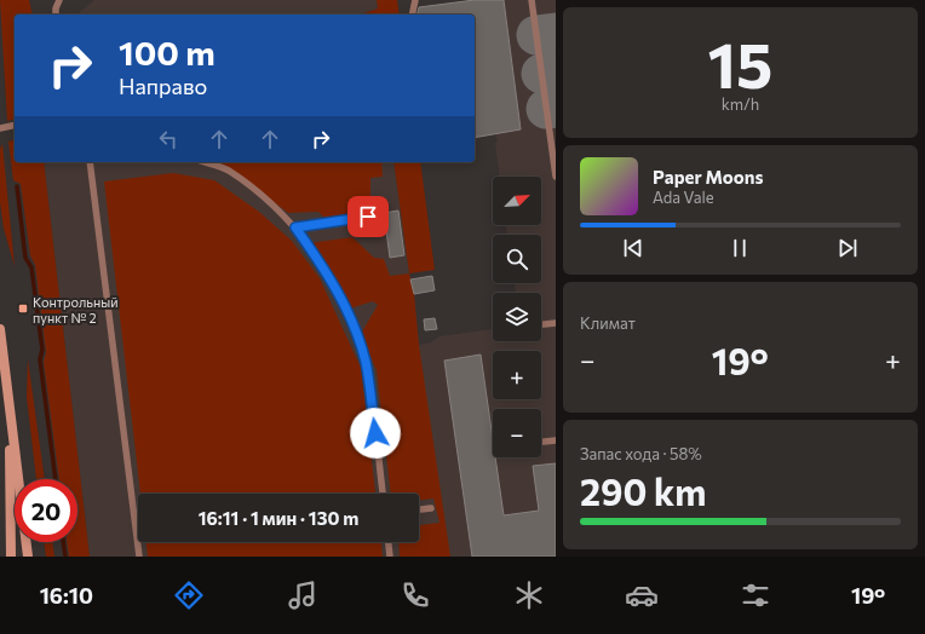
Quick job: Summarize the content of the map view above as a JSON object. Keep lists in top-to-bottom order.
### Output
{
  "places": {
    "transit": ["Контрольный пункт № 2"]
  },
  "north": "top right",
  "page": {
    "tile": [
      ["15", "km/h"],
      "Климат",
      ["Запас хода · 58%", "290 km"]
    ],
    "turn": ["100 m", "Направо"],
    "song": ["Paper Moons", "Ada Vale"],
    "map_buttons": ["+", "−"],
    "heat": ["−", "19°", "+"],
    "limit": "20",
    "trip": "16:11 · 1 мин · 130 m",
    "tabs": ["16:10", "19°"]
  }
}
